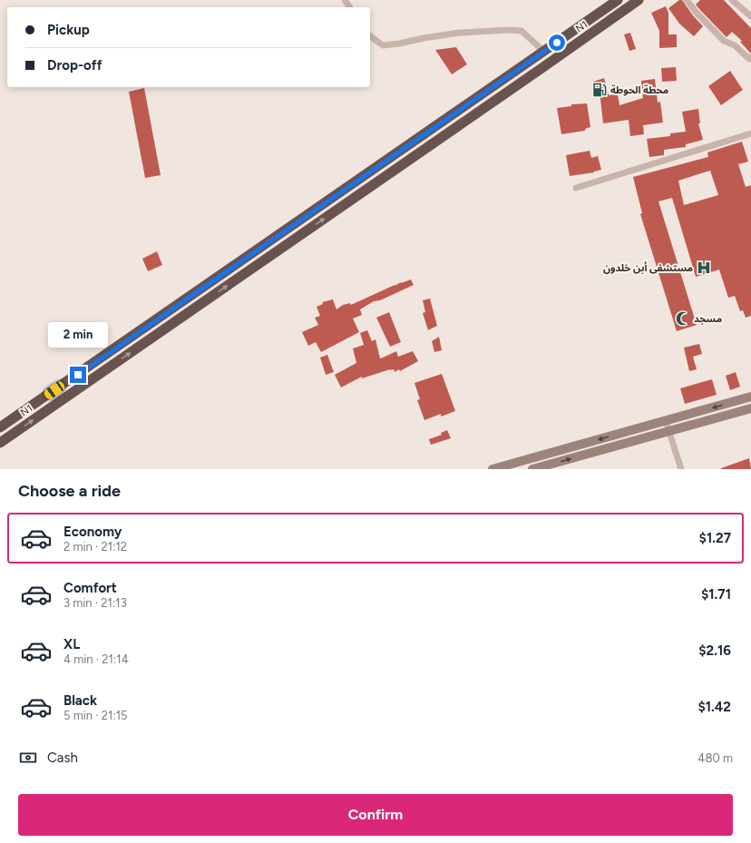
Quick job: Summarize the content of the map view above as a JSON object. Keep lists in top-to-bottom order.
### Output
{
  "streets": {
    "highway": ["N1"]
  },
  "places": {
    "fuel station": ["محطة الحوطة"],
    "hospital": ["مستشفى أبن خلدون"],
    "mosque": ["مسجد"]
  },
  "page": {
    "banner": ["Pickup", "Drop-off"],
    "bubble": "2 min",
    "heading": "Choose a ride",
    "list": [
      {
        "name": "Economy",
        "note": "2 min · 21:12",
        "value": "$1.27"
      },
      {
        "name": "Comfort",
        "note": "3 min · 21:13",
        "value": "$1.71"
      },
      {
        "name": "XL",
        "note": "4 min · 21:14",
        "value": "$2.16"
      },
      {
        "name": "Black",
        "note": "5 min · 21:15",
        "value": "$1.42"
      }
    ],
    "pay": ["Cash", "480 m"],
    "buttons": "Confirm"
  }
}
